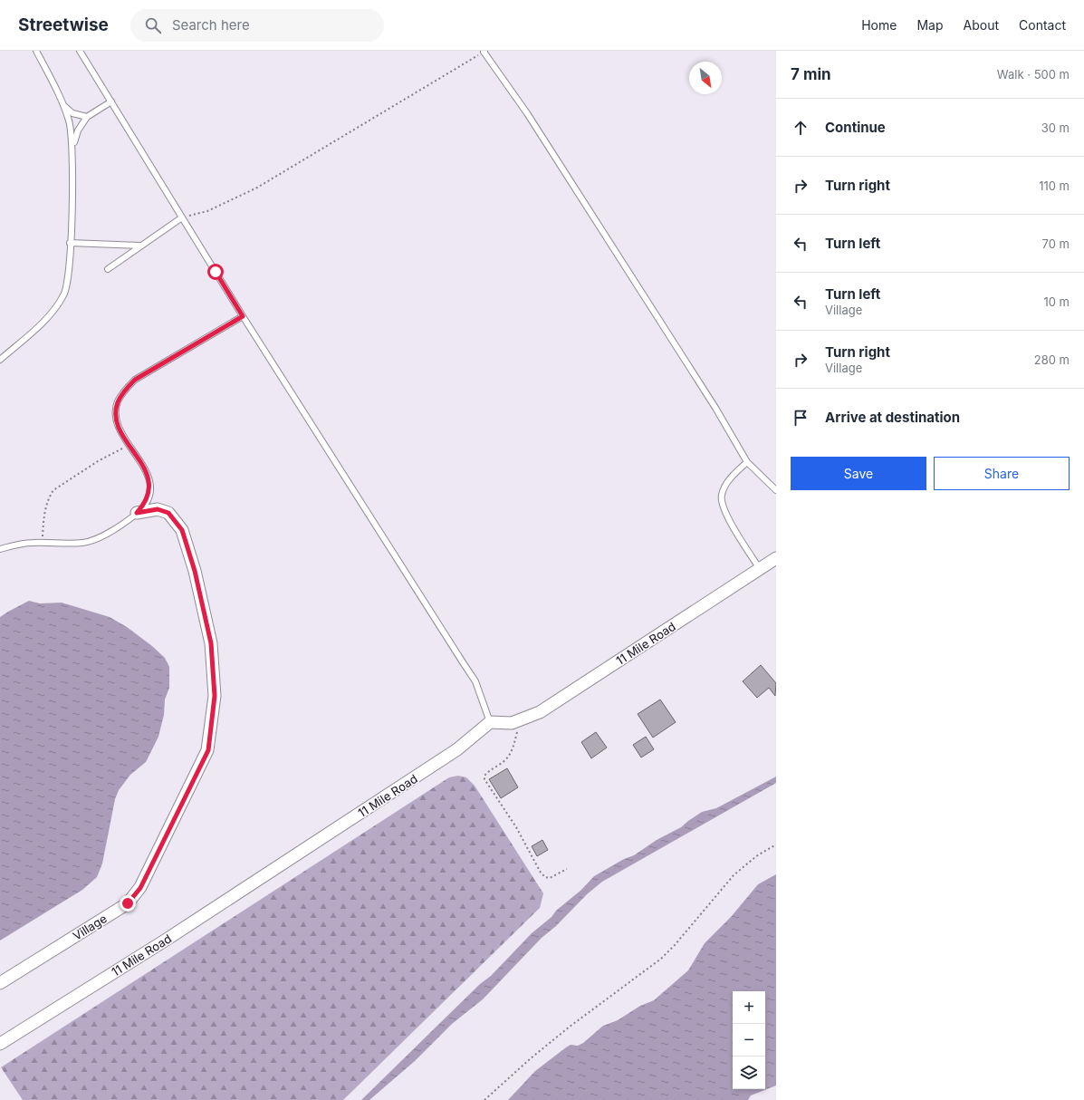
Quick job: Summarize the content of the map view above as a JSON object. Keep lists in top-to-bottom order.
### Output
{
  "streets": {
    "street": ["11 Mile Road", "Village"]
  },
  "north": "bottom right",
  "page": {
    "header": "Streetwise",
    "search": "Search here",
    "nav": [
      "Home",
      "Map",
      "About",
      "Contact"
    ],
    "heading": ["7 min", "Walk · 500 m"],
    "list": [
      ["Continue", "30 m"],
      ["Turn right", "110 m"],
      ["Turn left", "70 m"],
      ["Turn left", "Village", "10 m"],
      ["Turn right", "Village", "280 m"],
      "Arrive at destination"
    ],
    "buttons": ["Save", "Share"],
    "map_buttons": ["+", "−"]
  }
}
